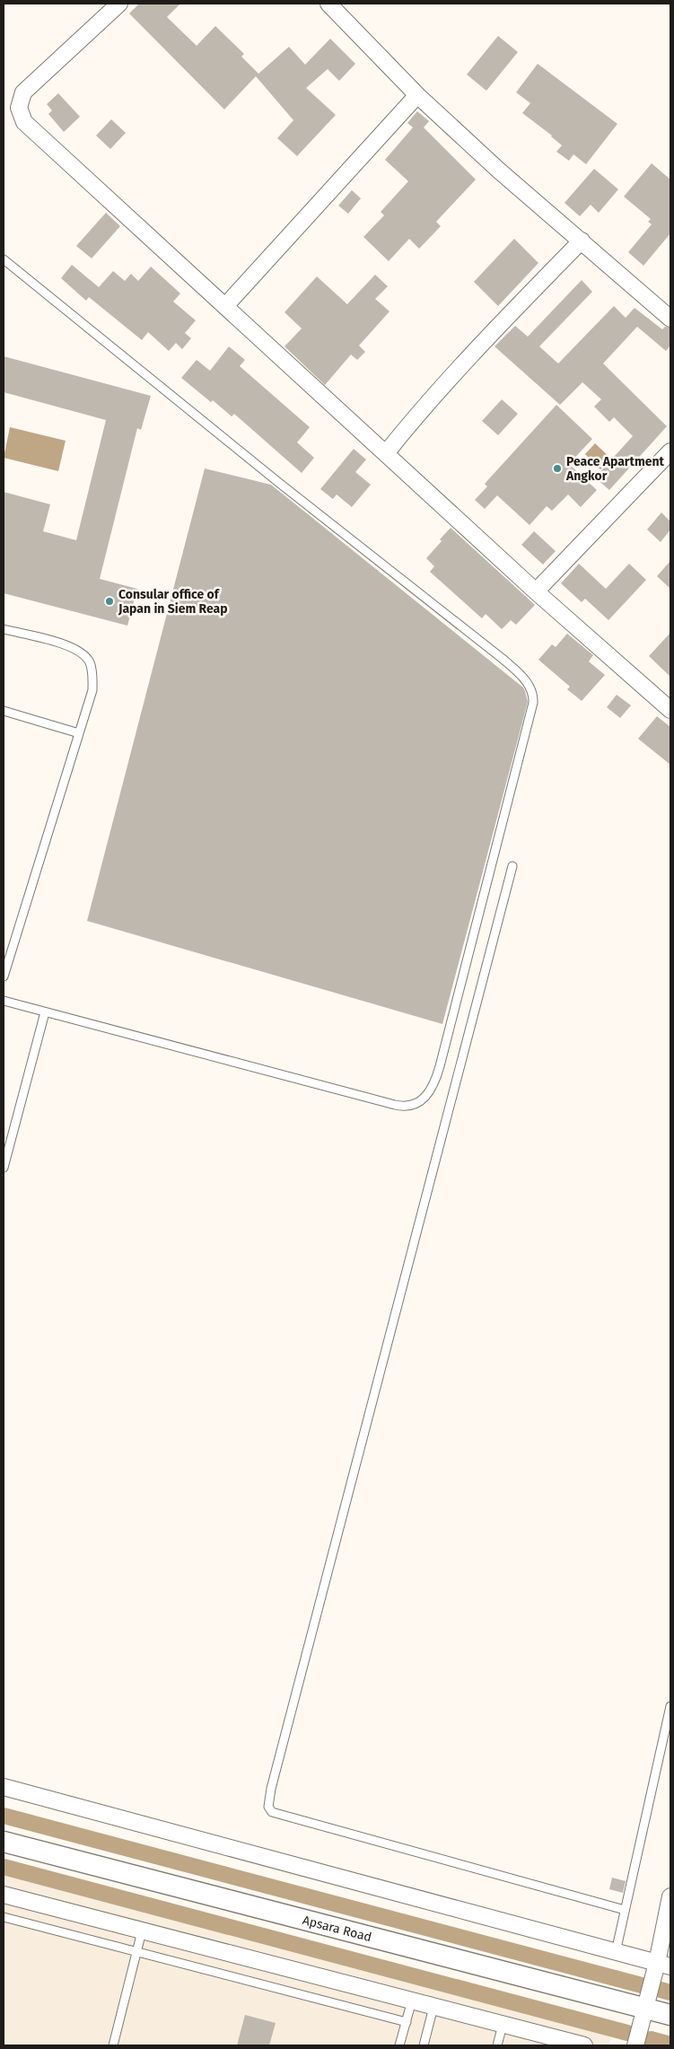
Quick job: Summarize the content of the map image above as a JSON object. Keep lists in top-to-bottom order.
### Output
{
  "streets": {
    "street": ["Apsara Road"]
  },
  "places": ["Peace Apartment Angkor", "Consular office of Japan in Siem Reap"]
}
